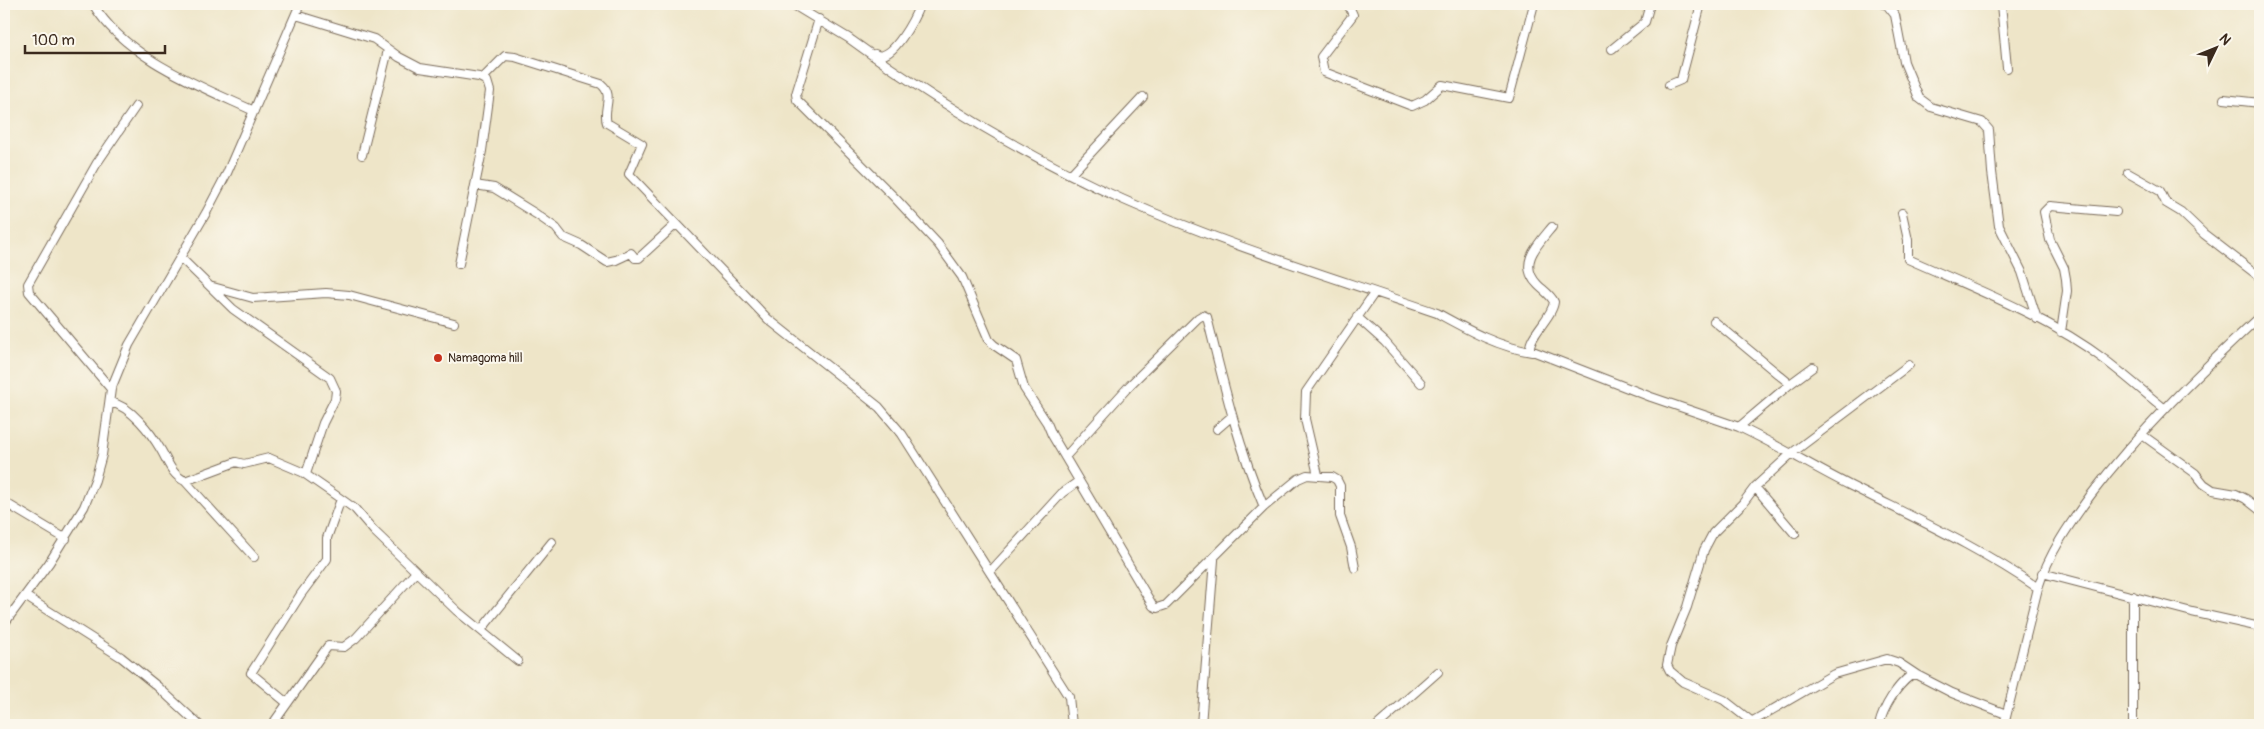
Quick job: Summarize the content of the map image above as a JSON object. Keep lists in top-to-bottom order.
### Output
{
  "places": ["Namagoma hill"],
  "scale_bar": "100 m",
  "north": "top right"
}
